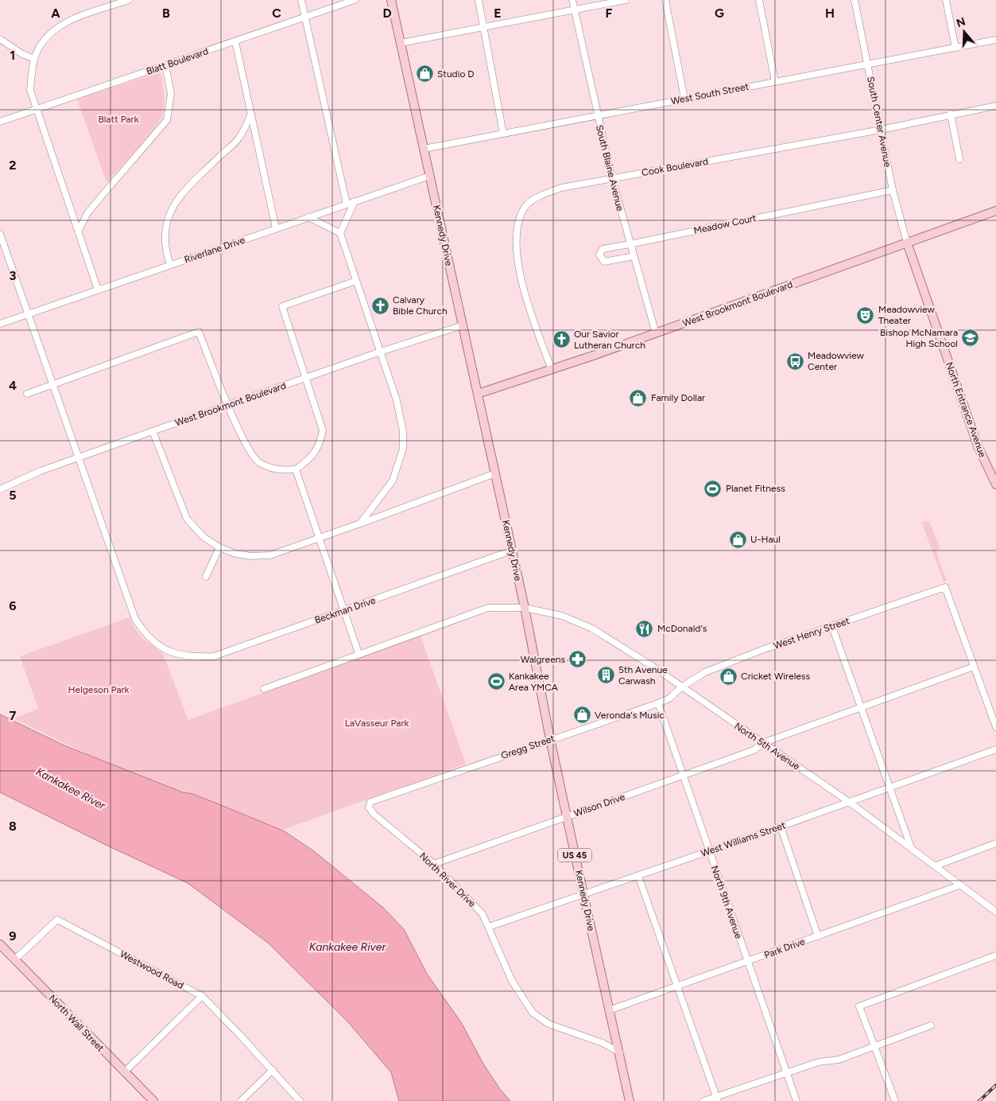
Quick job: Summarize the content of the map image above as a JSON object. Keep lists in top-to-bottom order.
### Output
{
  "streets": {
    "main road": [
      "Kennedy Drive",
      "West Brookmont Boulevard",
      "North Entrance Avenue",
      "US 45",
      "North Wall Street"
    ],
    "street": [
      "Blatt Boulevard",
      "West South Street",
      "South Center Avenue",
      "Cook Boulevard",
      "South Blaine Avenue",
      "Meadow Court",
      "Riverlane Drive",
      "Beckman Drive",
      "West Henry Street",
      "North 5th Avenue",
      "Gregg Street",
      "Wilson Drive",
      "West Williams Street",
      "North River Drive",
      "North 9th Avenue",
      "Park Drive",
      "Westwood Road"
    ]
  },
  "crossings": [
    ["West South Street", "South Center Avenue"],
    ["West South Street", "South Blaine Avenue"],
    ["West South Street", "Kennedy Drive"],
    ["South Center Avenue", "Cook Boulevard"],
    ["South Center Avenue", "Meadow Court"],
    ["South Center Avenue", "West Brookmont Boulevard"],
    ["South Center Avenue", "North Entrance Avenue"],
    ["Cook Boulevard", "South Blaine Avenue"],
    ["Cook Boulevard", "West Brookmont Boulevard"],
    ["South Blaine Avenue", "Meadow Court"],
    ["South Blaine Avenue", "West Brookmont Boulevard"],
    ["Kennedy Drive", "Riverlane Drive"],
    ["Kennedy Drive", "West Brookmont Boulevard"],
    ["Kennedy Drive", "Beckman Drive"],
    ["Kennedy Drive", "North 5th Avenue"],
    ["Kennedy Drive", "Gregg Street"],
    ["Kennedy Drive", "Wilson Drive"],
    ["Kennedy Drive", "West Williams Street"],
    ["Kennedy Drive", "North River Drive"],
    ["Kennedy Drive", "Park Drive"],
    ["Riverlane Drive", "Beckman Drive"],
    ["West Brookmont Boulevard", "North Entrance Avenue"],
    ["West Brookmont Boulevard", "Beckman Drive"],
    ["West Henry Street", "North 5th Avenue"],
    ["West Henry Street", "Gregg Street"],
    ["West Henry Street", "Wilson Drive"],
    ["North 5th Avenue", "Gregg Street"],
    ["North 5th Avenue", "Wilson Drive"],
    ["North 5th Avenue", "West Williams Street"],
    ["North 5th Avenue", "Park Drive"],
    ["Gregg Street", "North River Drive"],
    ["Gregg Street", "North 9th Avenue"],
    ["Wilson Drive", "North River Drive"],
    ["Wilson Drive", "North 9th Avenue"],
    ["West Williams Street", "North River Drive"],
    ["West Williams Street", "North 9th Avenue"],
    ["North 9th Avenue", "Park Drive"],
    ["Westwood Road", "North Wall Street"]
  ],
  "water": ["Kankakee River"],
  "parks": ["Blatt Park", "Helgeson Park", "LaVasseur Park"],
  "places": {
    "shop": [
      "Studio D",
      "Family Dollar",
      "U-Haul",
      "Cricket Wireless",
      "Veronda's Music"
    ],
    "church": ["Calvary Bible Church", "Our Savior Lutheran Church"],
    "theatre": ["Meadowview Theater"],
    "school or university": ["Bishop McNamara High School"],
    "bus stop": ["Meadowview Center"],
    "sports": ["Planet Fitness", "Kankakee Area YMCA"],
    "restaurant": ["McDonald's"],
    "pharmacy": ["Walgreens"],
    "building": ["5th Avenue Carwash"]
  },
  "north": "top",
  "grid": {
    "columns": [
      "A",
      "B",
      "C",
      "D",
      "E",
      "F",
      "G",
      "H"
    ],
    "rows": [
      "1",
      "2",
      "3",
      "4",
      "5",
      "6",
      "7",
      "8",
      "9"
    ]
  }
}
